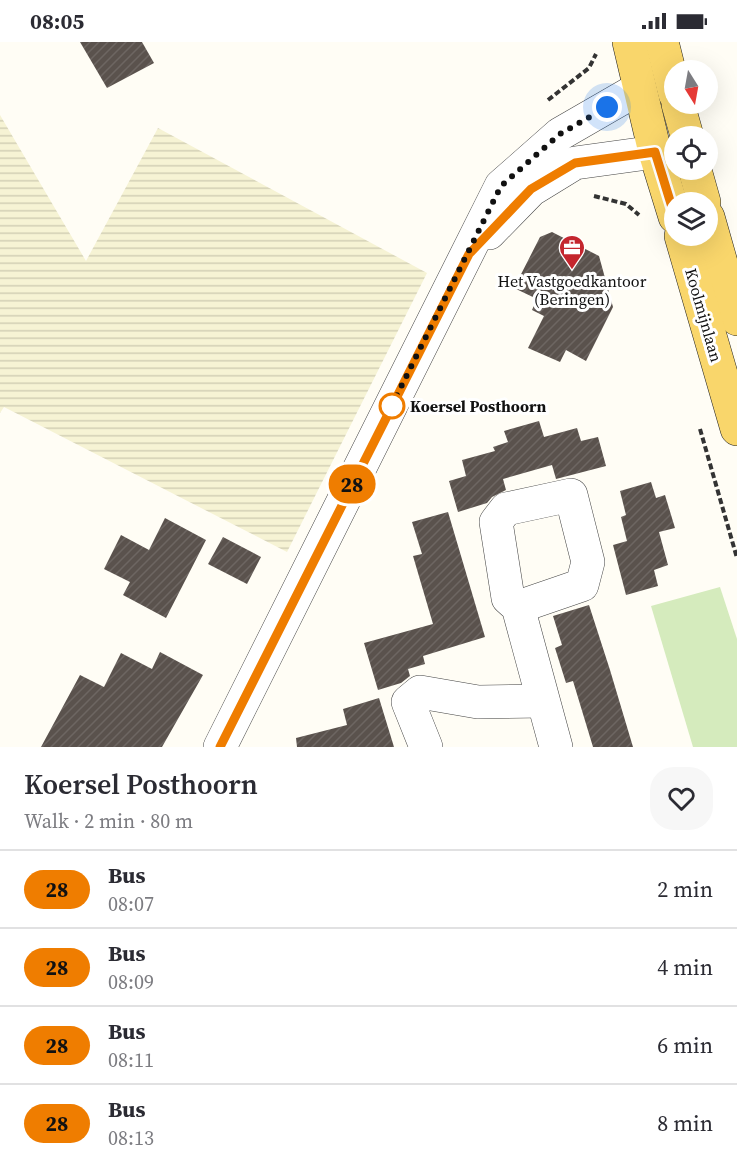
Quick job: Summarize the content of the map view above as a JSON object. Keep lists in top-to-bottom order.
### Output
{
  "streets": {
    "main road": ["Koolmijnlaan"]
  },
  "places": {
    "office": ["Het Vastgoedkantoor (Beringen)"],
    "other": ["Koersel Posthoorn"]
  },
  "lines": ["bus line 28"],
  "north": "bottom",
  "page": {
    "status": "08:05",
    "on_map": "28",
    "heading": ["Koersel Posthoorn", "Walk · 2 min · 80 m"],
    "list": [
      {
        "mark": "28",
        "name": "Bus",
        "note": "08:07",
        "value": "2 min"
      },
      {
        "mark": "28",
        "name": "Bus",
        "note": "08:09",
        "value": "4 min"
      },
      {
        "mark": "28",
        "name": "Bus",
        "note": "08:11",
        "value": "6 min"
      },
      {
        "mark": "28",
        "name": "Bus",
        "note": "08:13",
        "value": "8 min"
      }
    ]
  }
}
